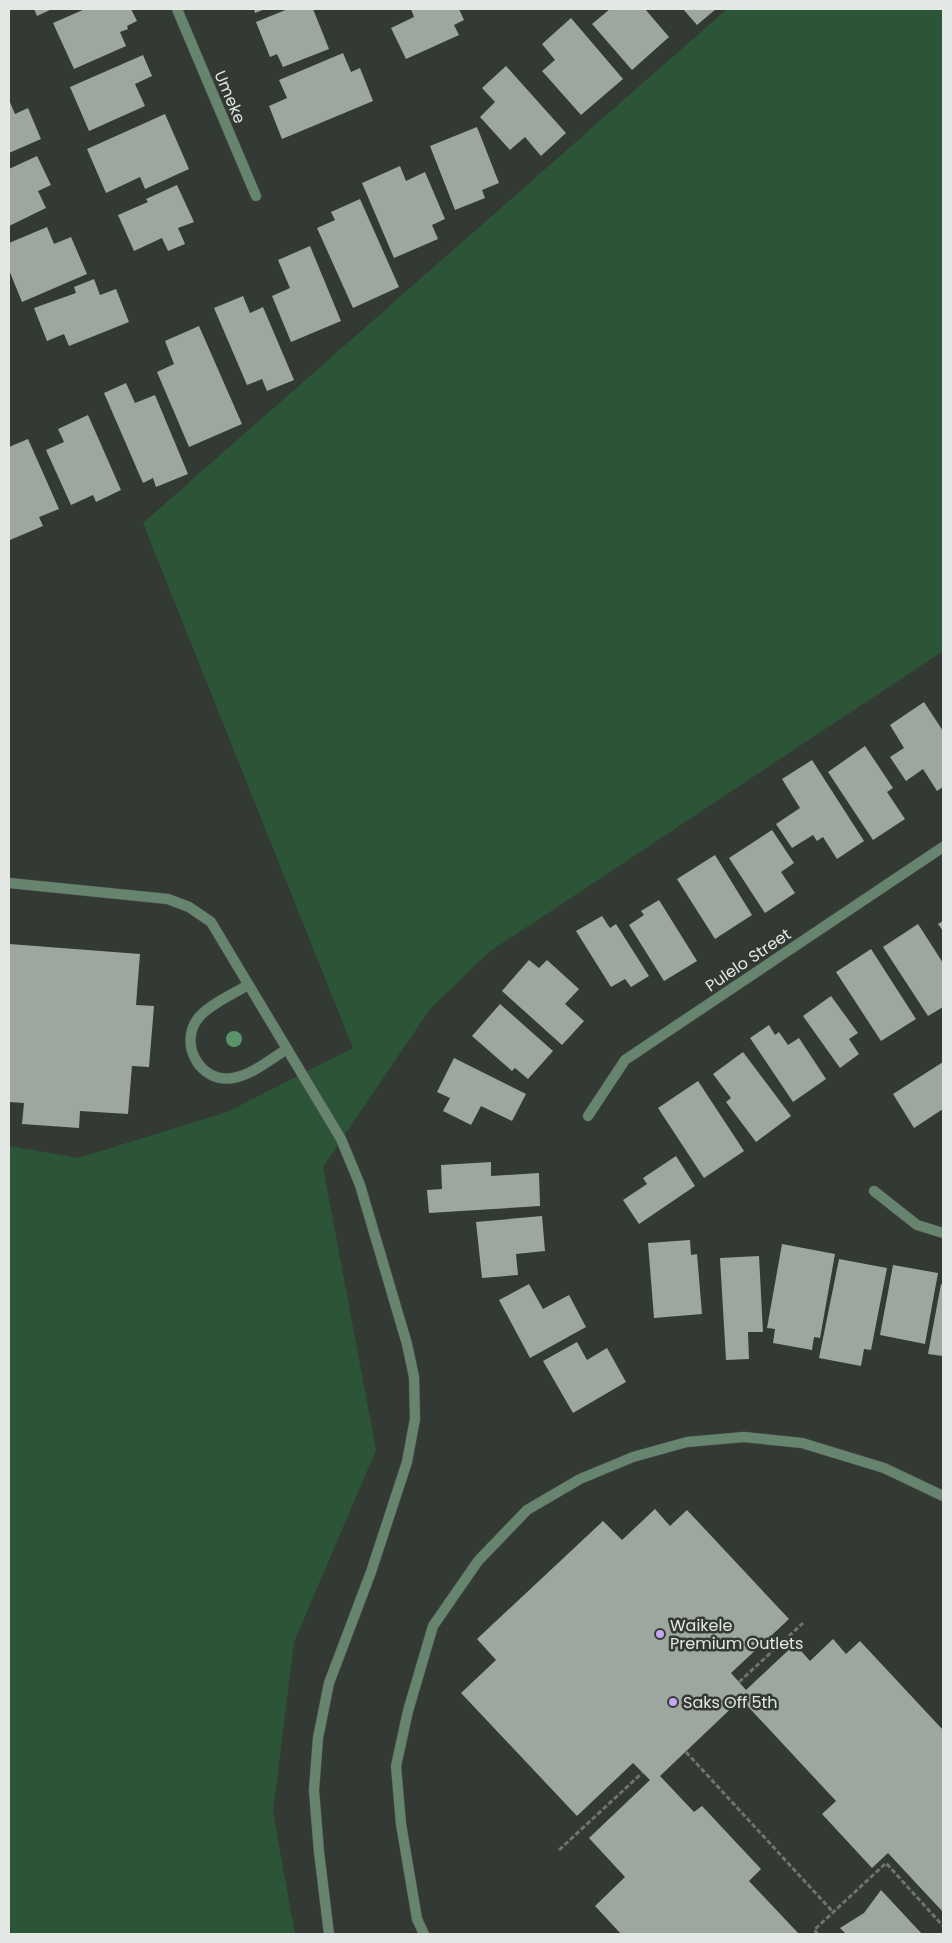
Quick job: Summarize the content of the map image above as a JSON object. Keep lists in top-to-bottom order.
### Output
{
  "streets": {
    "street": ["Umeke", "Pulelo Street"]
  },
  "places": ["Waikele Premium Outlets", "Saks Off 5th"]
}
